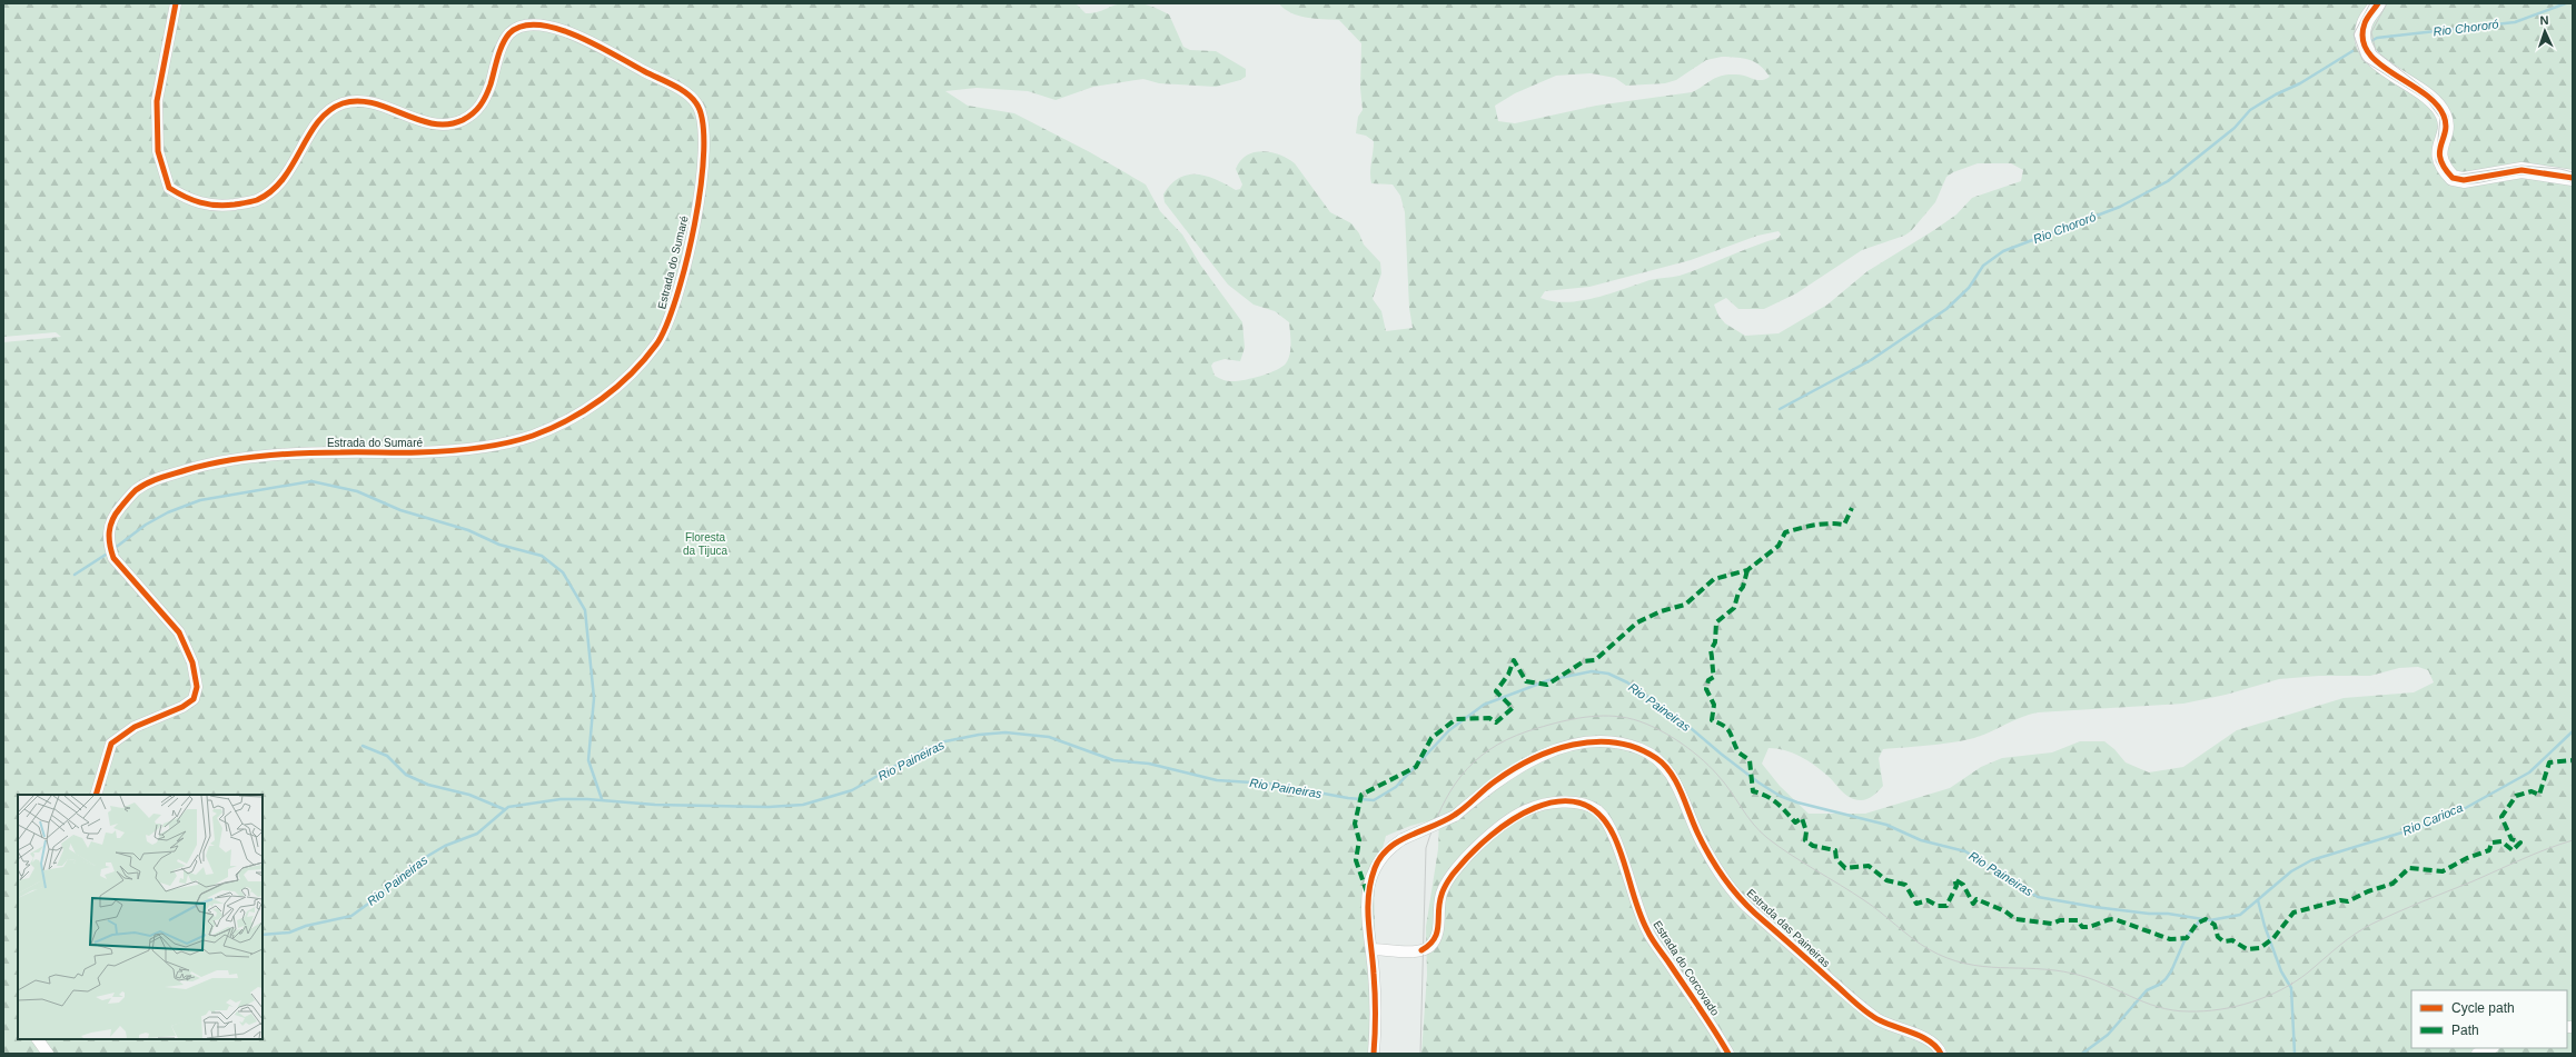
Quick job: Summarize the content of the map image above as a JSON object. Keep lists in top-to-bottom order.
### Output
{
  "streets": {
    "street": ["Estrada do Sumaré", "Estrada das Paineiras", "Estrada do Corcovado"]
  },
  "crossings": [
    ["Estrada das Paineiras", "Estrada do Corcovado"]
  ],
  "water": ["Rio Chororó", "Rio Paineiras", "Rio Carioca"],
  "parks": ["Floresta da Tijuca"],
  "legend": ["Cycle path", "Path"],
  "north": "top"
}
